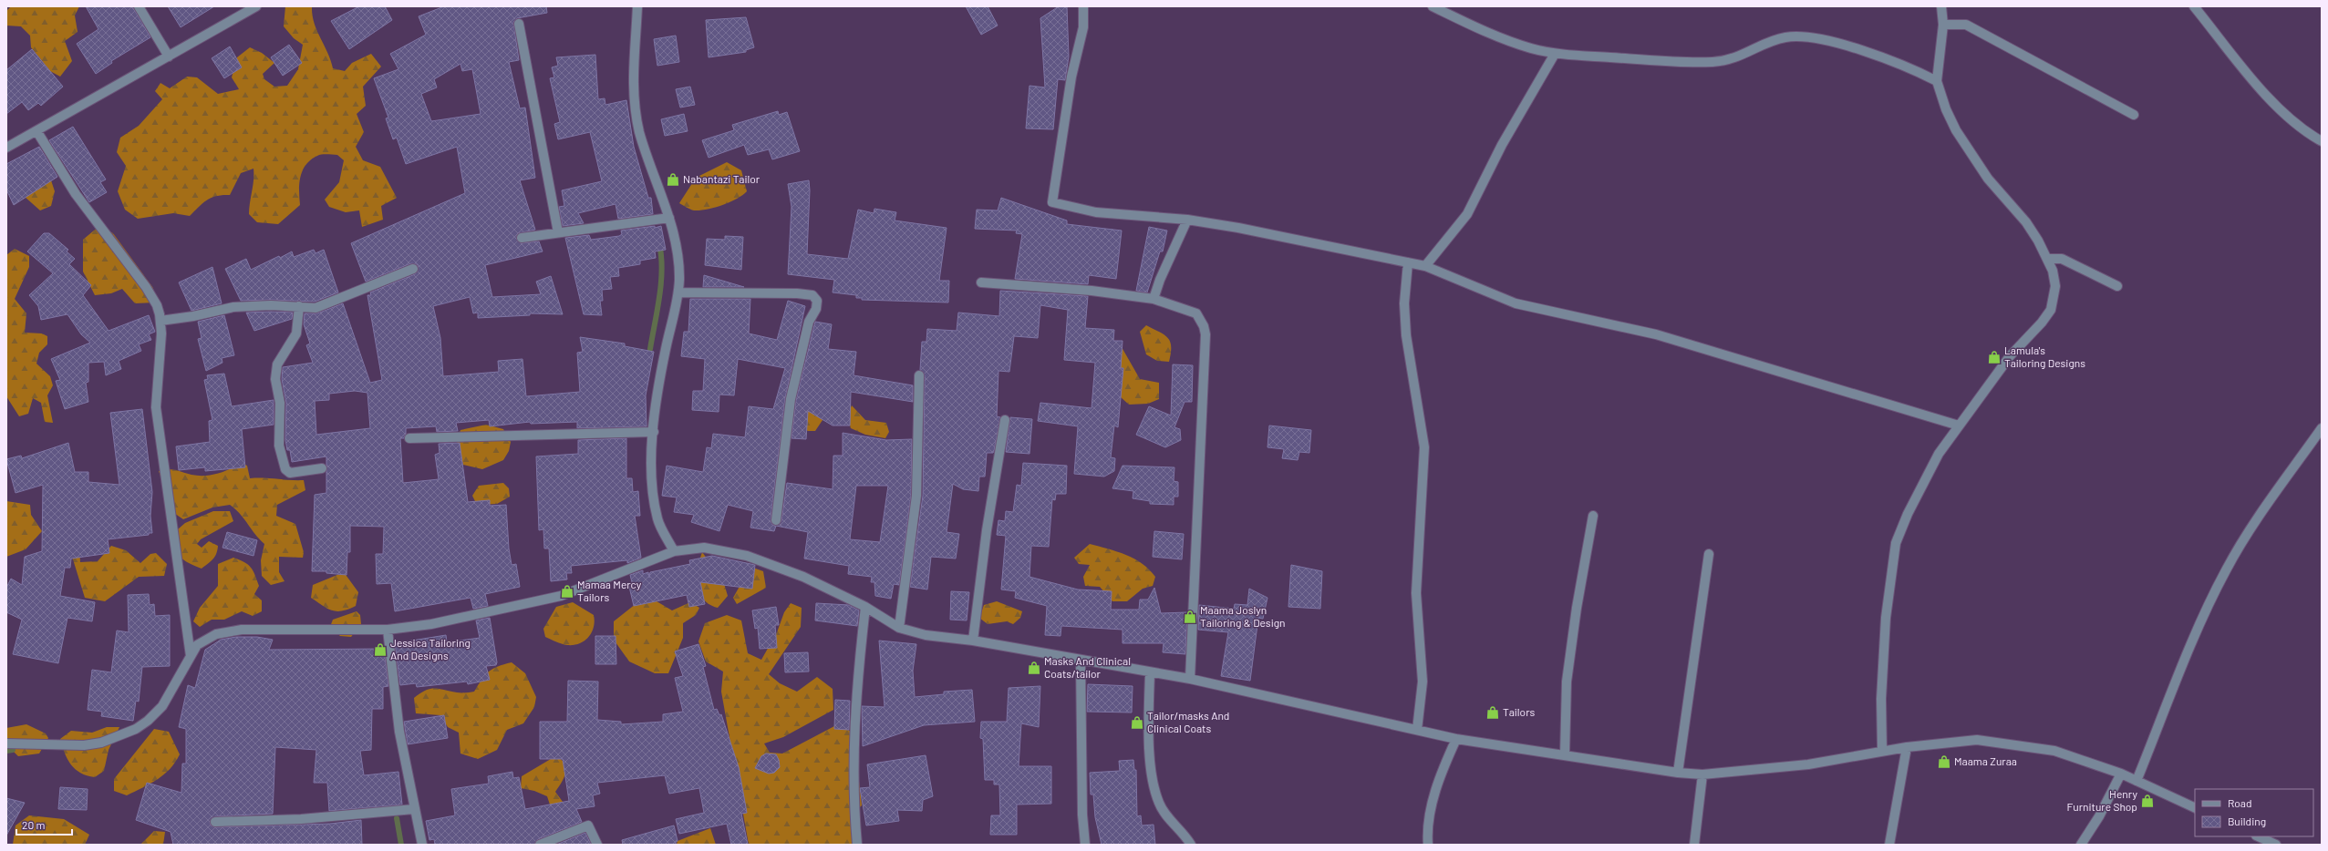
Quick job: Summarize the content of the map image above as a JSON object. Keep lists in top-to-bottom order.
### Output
{
  "places": {
    "shop": [
      "Nabantazi Tailor",
      "Lamula's Tailoring Designs",
      "Mamaa Mercy Tailors",
      "Maama Joslyn Tailoring & Design",
      "Jessica Tailoring And Designs",
      "Masks And Clinical Coats/tailor",
      "Tailors",
      "Tailor/masks And Clinical Coats",
      "Maama Zuraa",
      "Henry Furniture Shop"
    ]
  },
  "legend": ["Road", "Building"],
  "scale_bar": "20 m"
}
